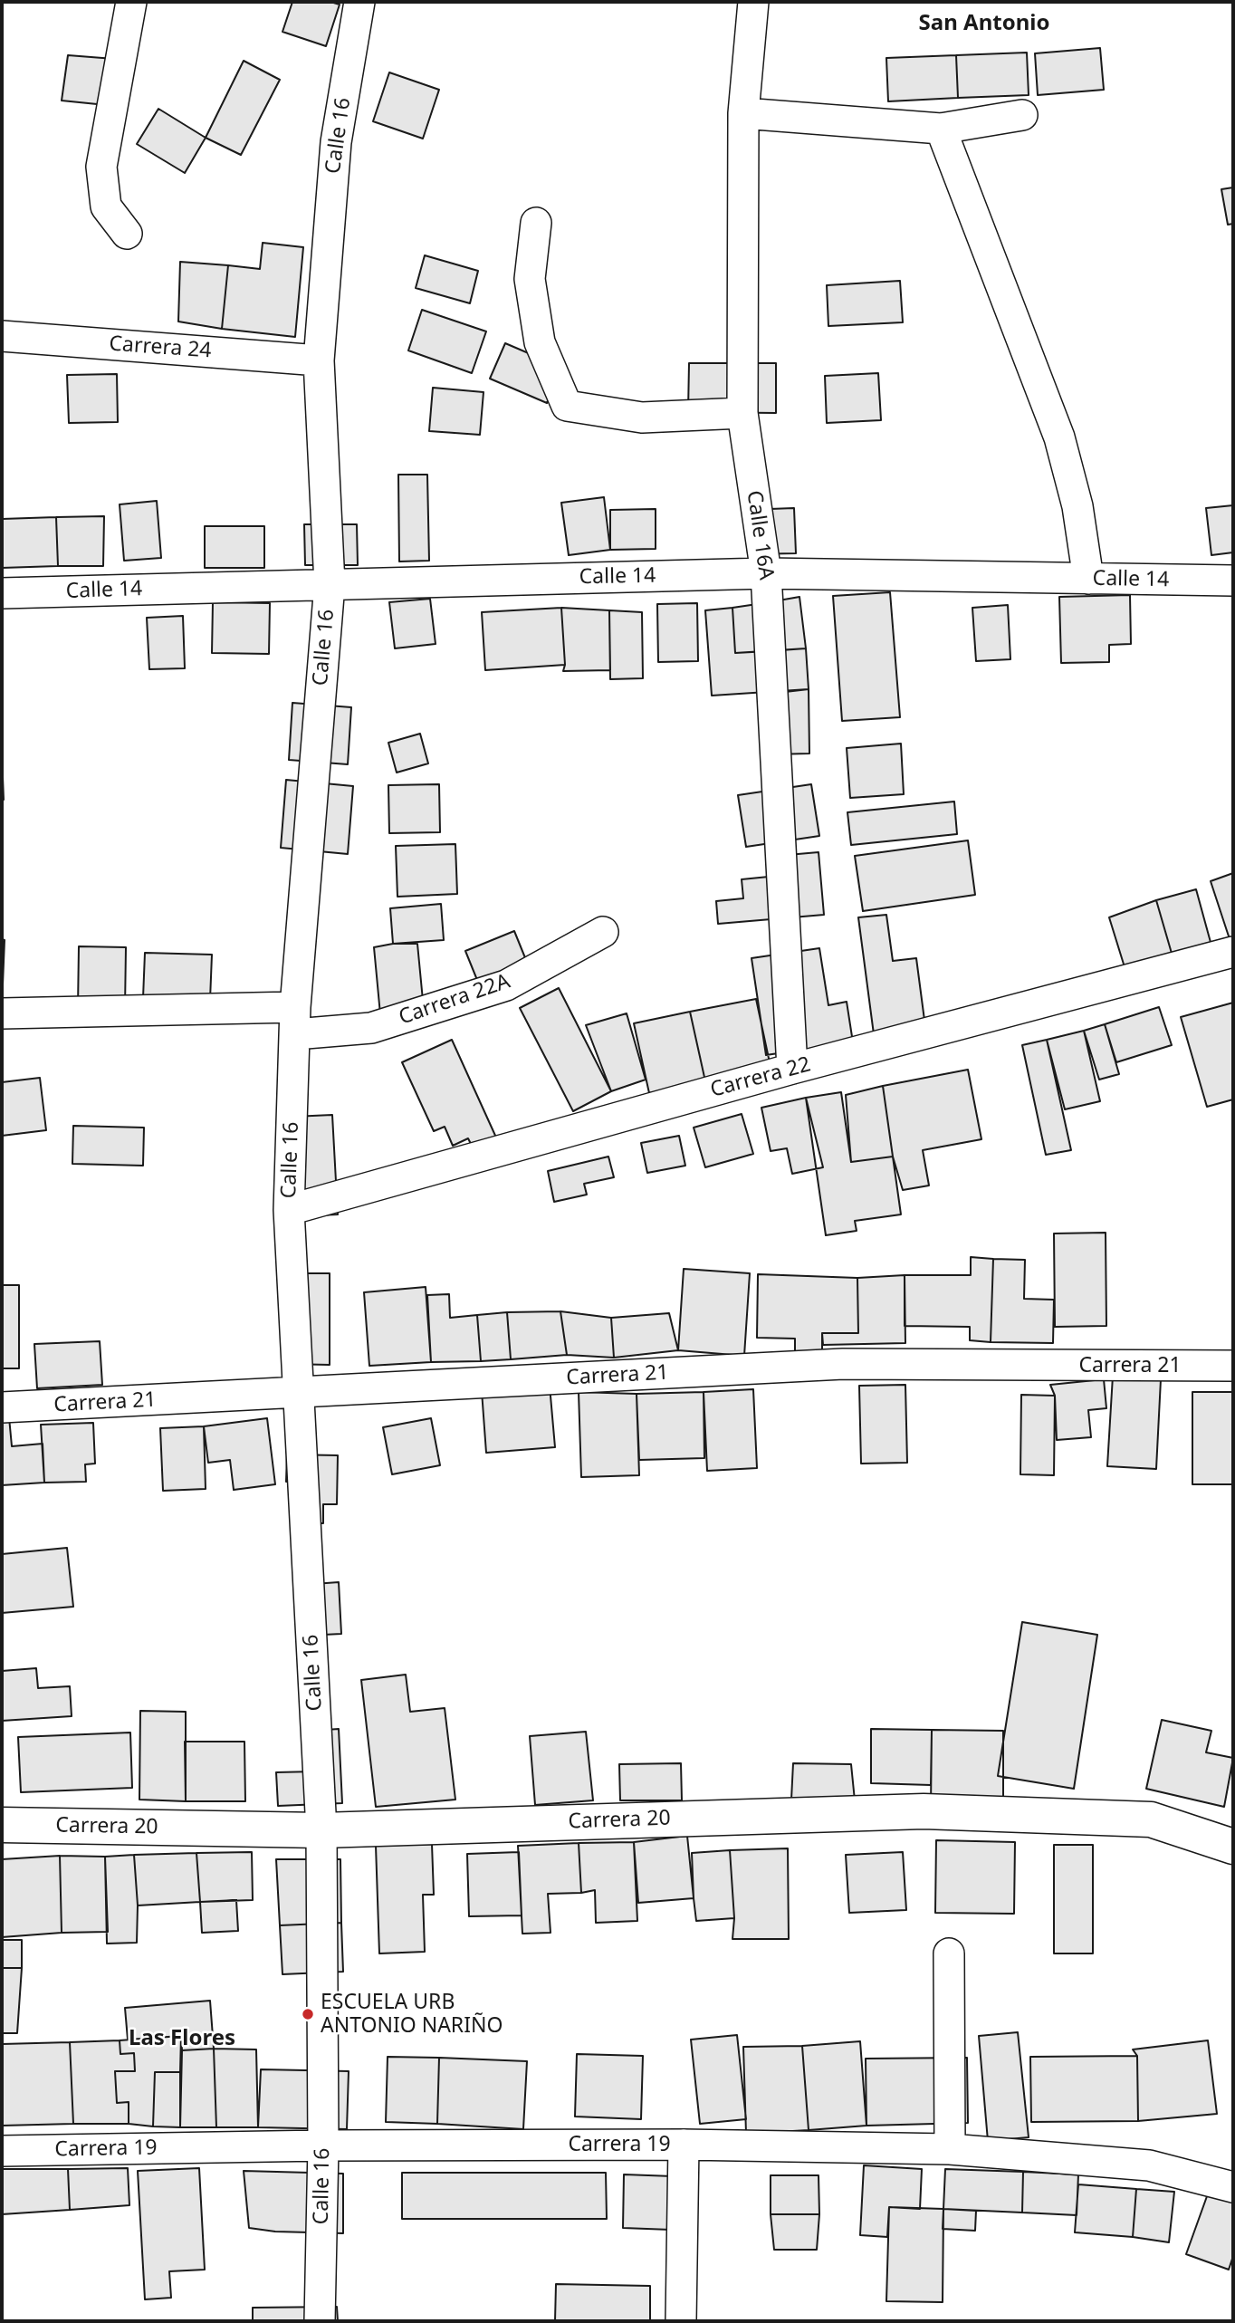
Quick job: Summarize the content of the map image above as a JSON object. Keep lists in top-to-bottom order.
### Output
{
  "streets": {
    "street": [
      "Calle 16",
      "Carrera 24",
      "Calle 16A",
      "Calle 14",
      "Carrera 22A",
      "Carrera 22",
      "Carrera 21",
      "Carrera 20",
      "Carrera 19"
    ]
  },
  "crossings": [
    ["Calle 16", "Carrera 24"],
    ["Calle 16", "Calle 14"],
    ["Calle 16", "Carrera 22A"],
    ["Calle 16", "Carrera 22"],
    ["Calle 16", "Carrera 21"],
    ["Calle 16", "Carrera 20"],
    ["Calle 16", "Carrera 19"],
    ["Calle 16A", "Calle 14"],
    ["Calle 16A", "Carrera 22"]
  ],
  "districts": ["San Antonio", "Las Flores"],
  "places": ["ESCUELA URB ANTONIO NARIÑO"]
}
